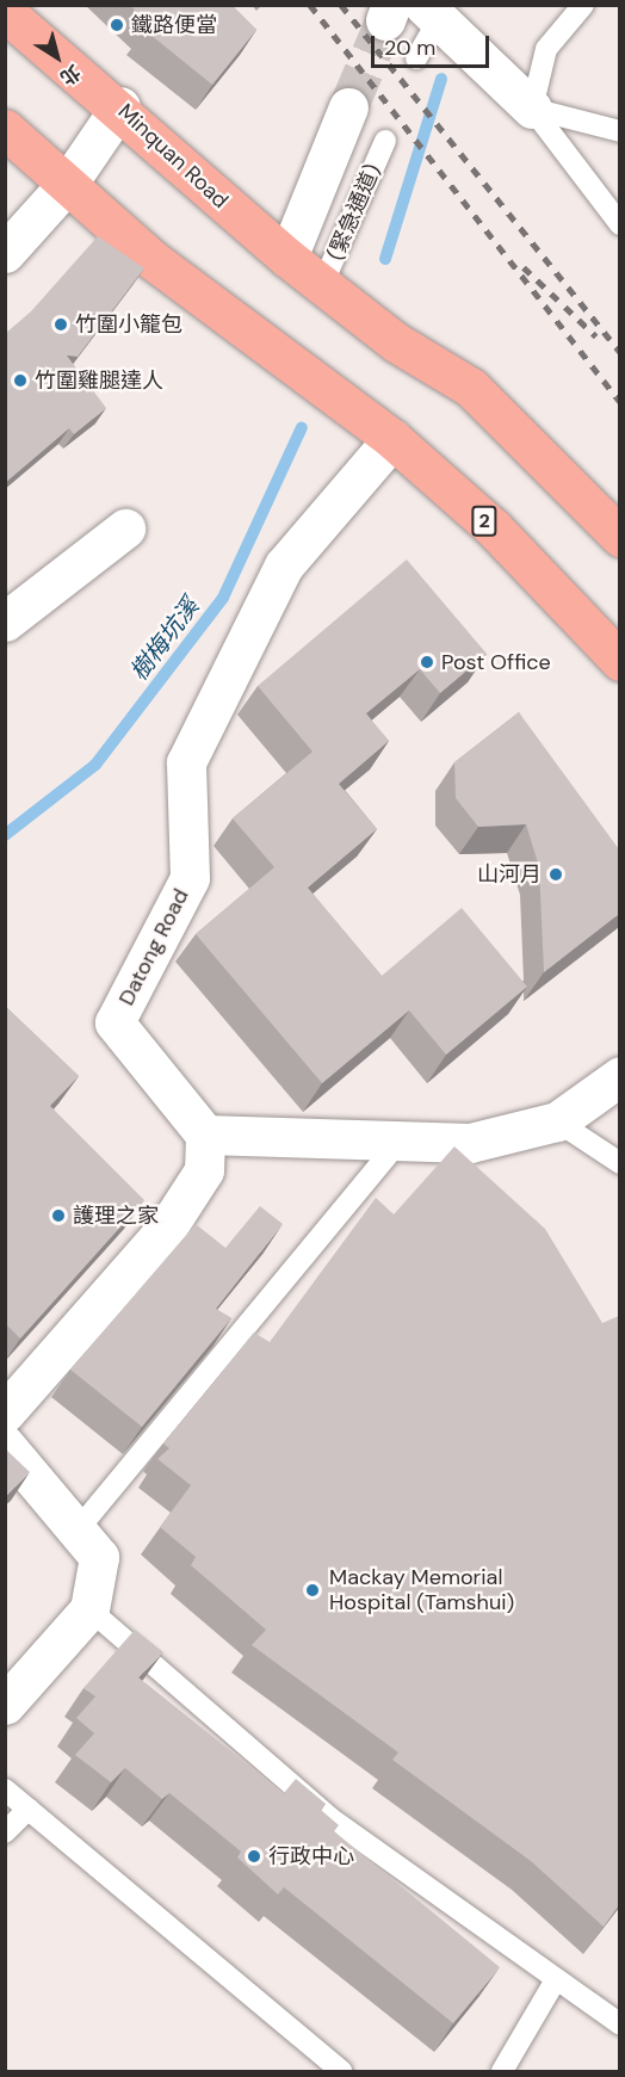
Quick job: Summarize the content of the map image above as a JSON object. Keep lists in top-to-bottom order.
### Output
{
  "streets": {
    "main road": ["Minquan Road", "2"],
    "street": ["Datong Road"],
    "lane": ["(緊急通道)"]
  },
  "crossings": [
    ["Minquan Road", "(緊急通道)"],
    ["2", "Datong Road"]
  ],
  "water": ["樹梅坑溪"],
  "places": [
    "鐵路便當",
    "竹圍小籠包",
    "竹圍雞腿達人",
    "Post Office",
    "山河月",
    "護理之家",
    "Mackay Memorial Hospital (Tamshui)",
    "行政中心"
  ],
  "scale_bar": "20 m",
  "north": "bottom right"
}
